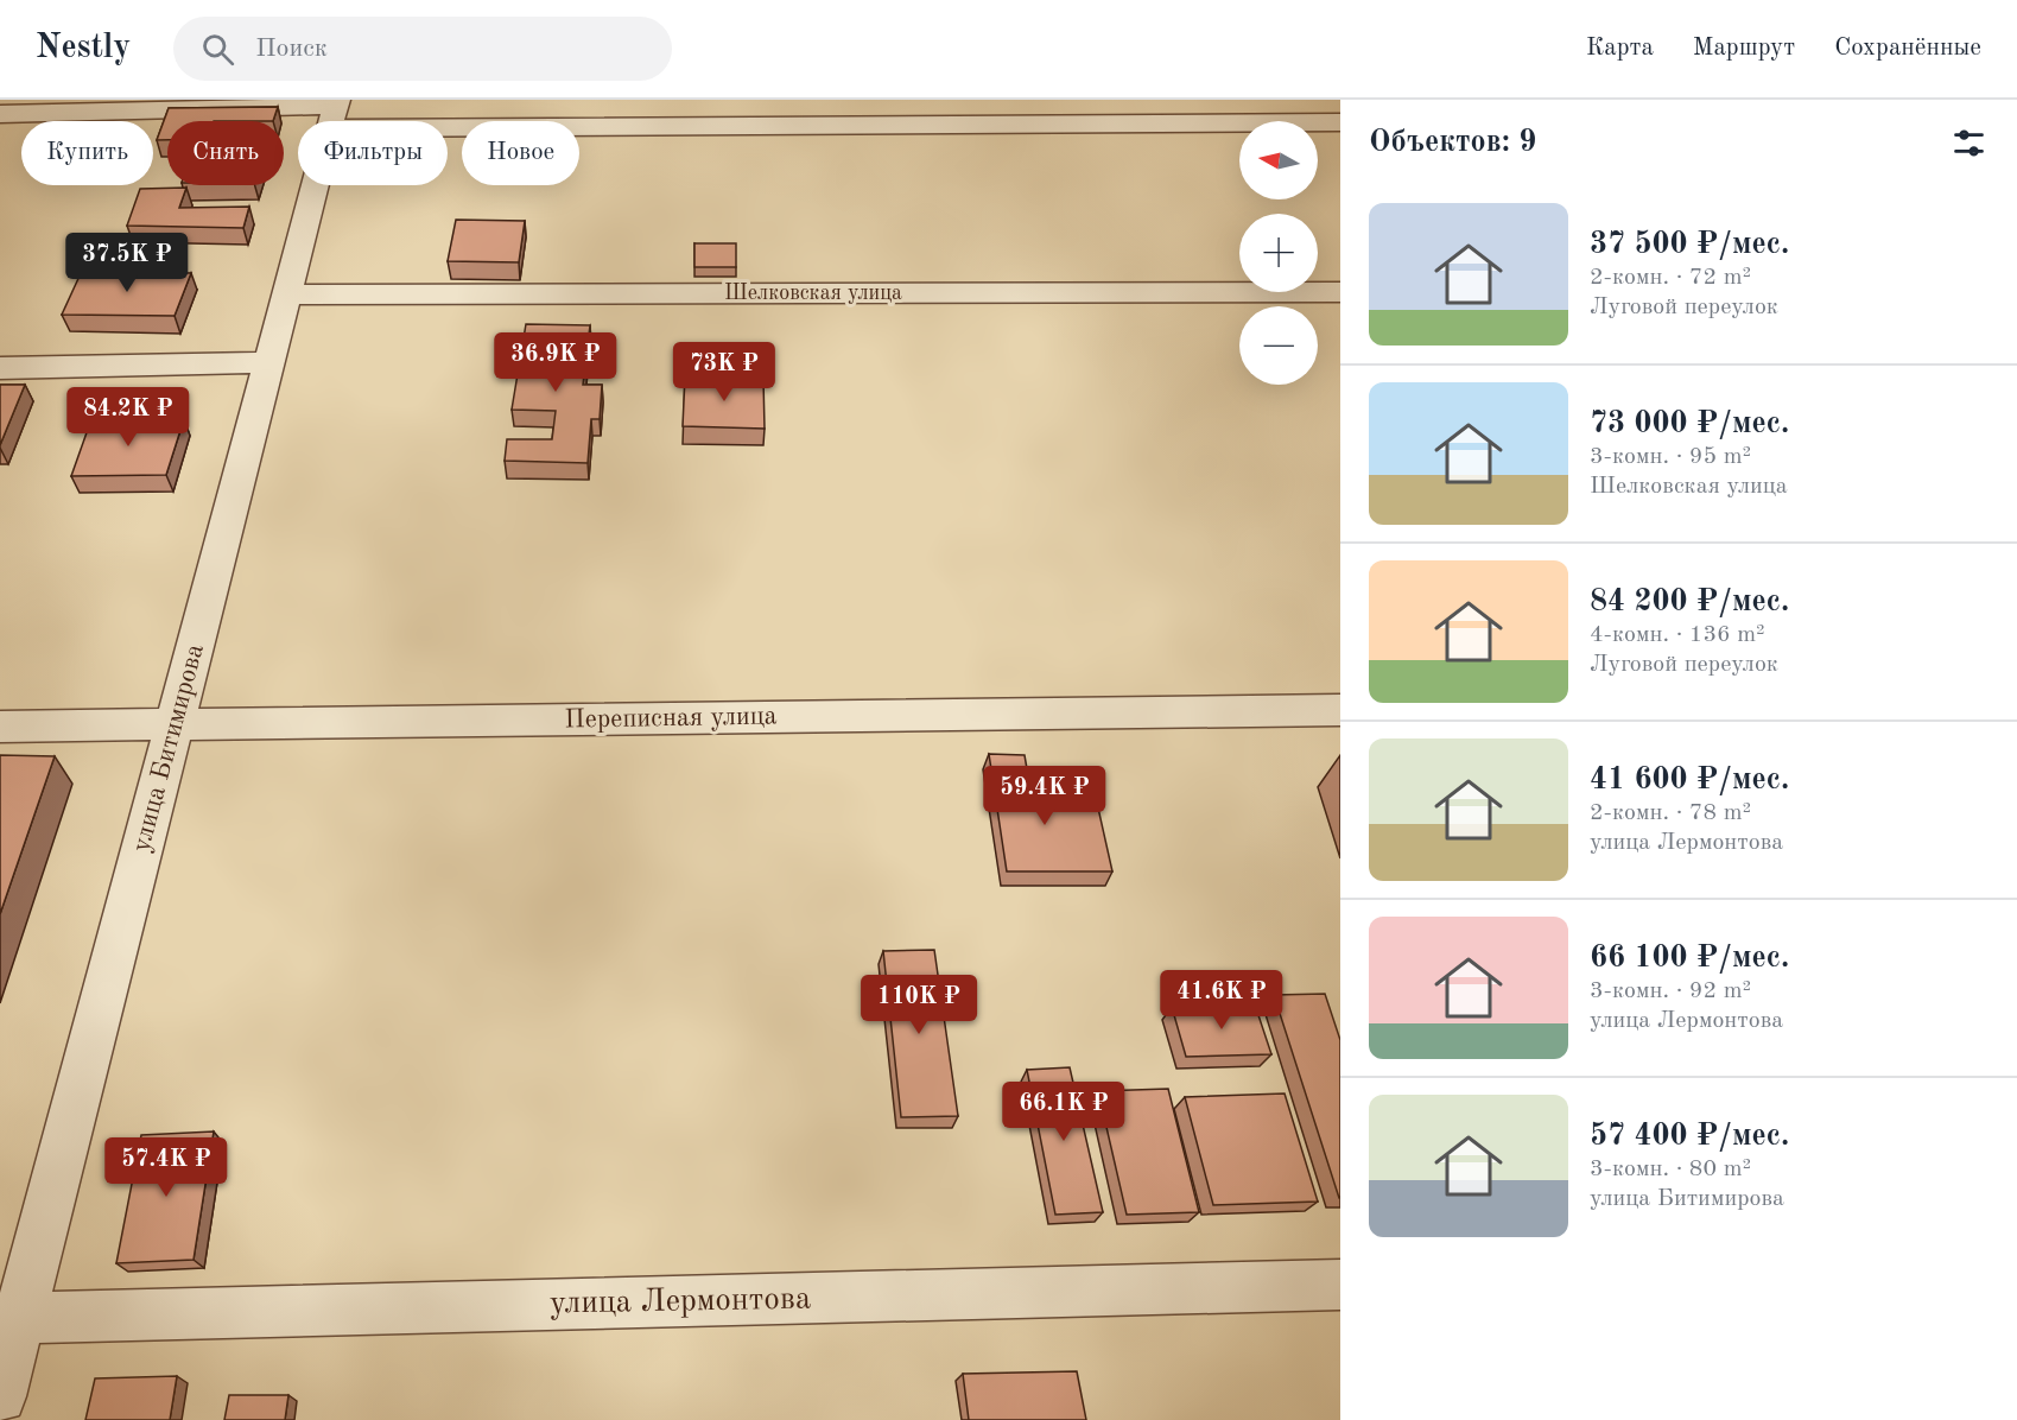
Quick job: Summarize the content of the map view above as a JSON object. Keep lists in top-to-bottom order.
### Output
{
  "streets": {
    "street": [
      "Шелковская улица",
      "Переписная улица",
      "улица Битимирова",
      "улица Лермонтова"
    ]
  },
  "crossings": [
    ["Шелковская улица", "улица Битимирова"],
    ["Переписная улица", "улица Битимирова"],
    ["улица Битимирова", "улица Лермонтова"]
  ],
  "north": "left",
  "page": {
    "header": "Nestly",
    "search": "Поиск",
    "nav": ["Карта", "Маршрут", "Сохранённые"],
    "heading": "Объектов: 9",
    "map_buttons": ["+", "−"],
    "chip": [
      "Купить",
      "Снять",
      "Фильтры",
      "Новое"
    ],
    "list": [
      {
        "name": "37 500 ₽/мес.",
        "note": "2-комн. · 72 m² · Луговой переулок"
      },
      {
        "name": "73 000 ₽/мес.",
        "note": "3-комн. · 95 m² · Шелковская улица"
      },
      {
        "name": "84 200 ₽/мес.",
        "note": "4-комн. · 136 m² · Луговой переулок"
      },
      {
        "name": "41 600 ₽/мес.",
        "note": "2-комн. · 78 m² · улица Лермонтова"
      },
      {
        "name": "66 100 ₽/мес.",
        "note": "3-комн. · 92 m² · улица Лермонтова"
      },
      {
        "name": "57 400 ₽/мес.",
        "note": "3-комн. · 80 m² · улица Битимирова"
      }
    ],
    "price": [
      "37.5K ₽",
      "36.9K ₽",
      "73K ₽",
      "84.2K ₽",
      "59.4K ₽",
      "41.6K ₽",
      "110K ₽",
      "66.1K ₽",
      "57.4K ₽"
    ]
  }
}
